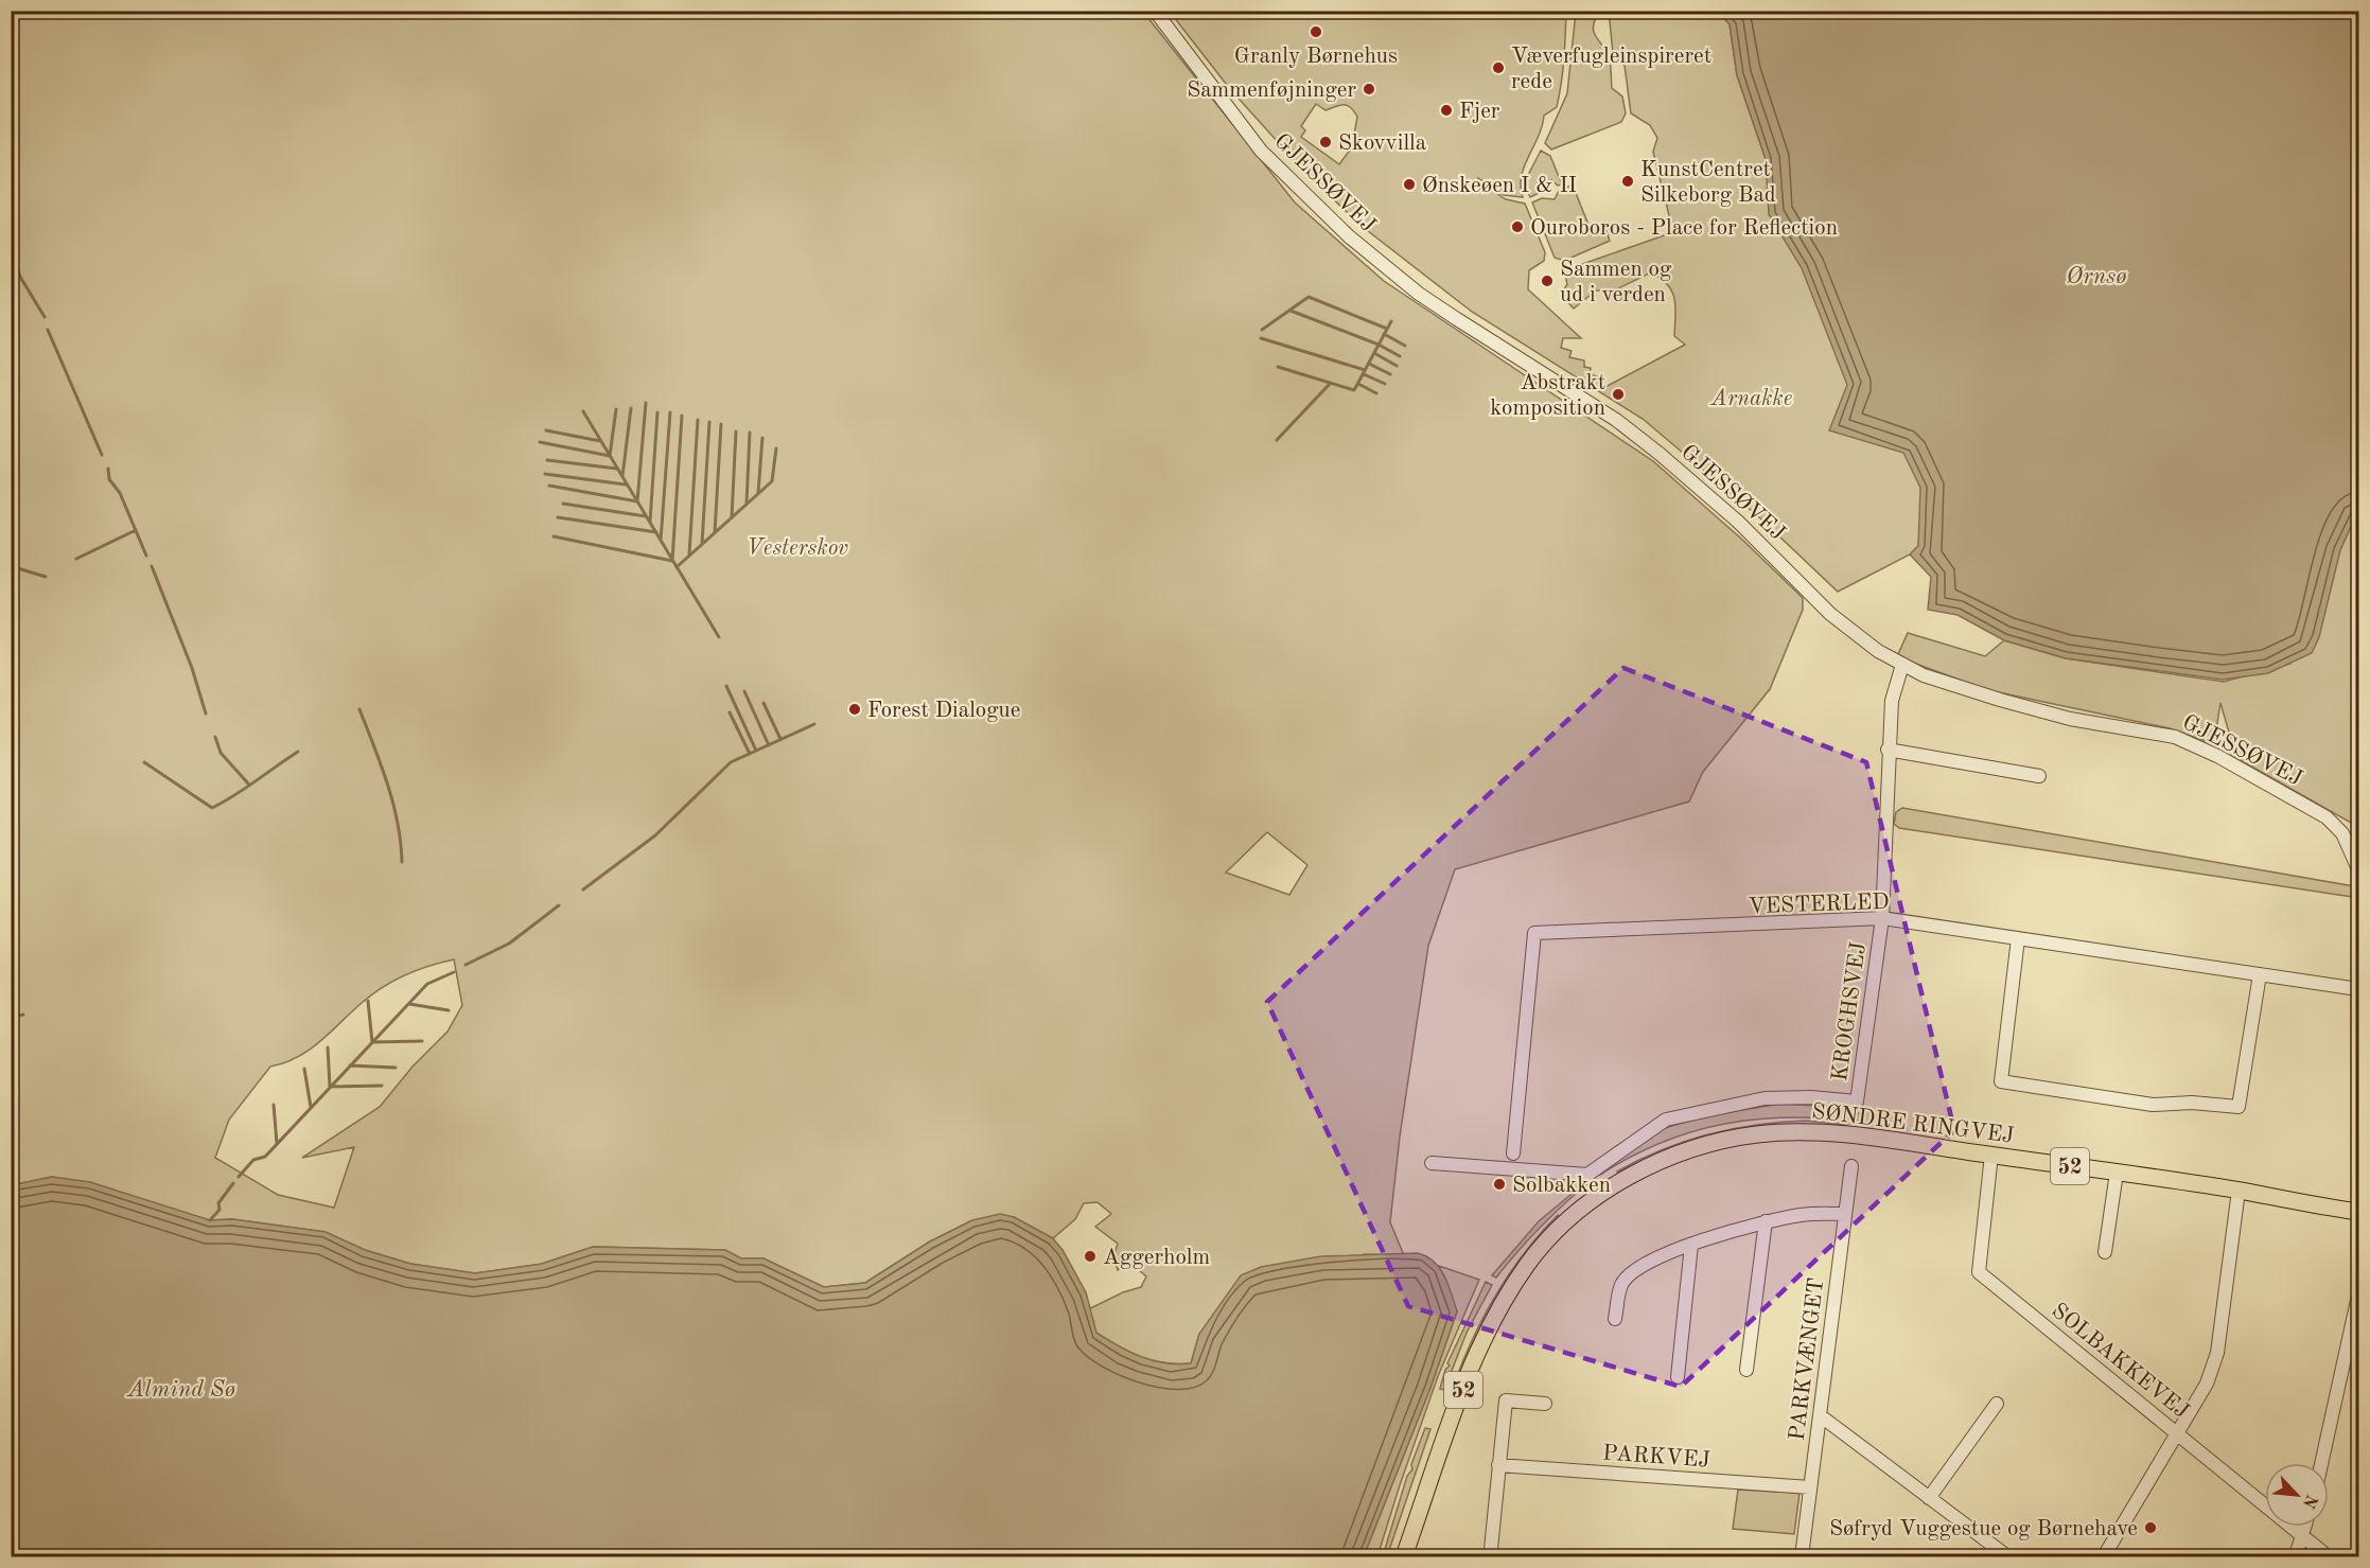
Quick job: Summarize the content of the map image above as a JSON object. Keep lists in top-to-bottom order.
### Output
{
  "streets": {
    "main road": ["SØNDRE RINGVEJ", "52"],
    "street": [
      "GJESSØVEJ",
      "VESTERLED",
      "KROGHSVEJ",
      "PARKVÆNGET",
      "SOLBAKKEVEJ",
      "PARKVEJ"
    ]
  },
  "crossings": [
    ["GJESSØVEJ", "KROGHSVEJ"],
    ["VESTERLED", "KROGHSVEJ"],
    ["SØNDRE RINGVEJ", "SOLBAKKEVEJ"],
    ["PARKVÆNGET", "PARKVEJ"]
  ],
  "water": ["Ørnsø", "Almind Sø"],
  "parks": ["Arnakke", "Vesterskov"],
  "places": [
    "Granly Børnehus",
    "Væverfugleinspireret rede",
    "Sammenføjninger",
    "Fjer",
    "Skovvilla",
    "KunstCentret Silkeborg Bad",
    "Ønskeøen I & II",
    "Ouroboros - Place for Reflection",
    "Sammen og ud i verden",
    "Abstrakt komposition",
    "Forest Dialogue",
    "Solbakken",
    "Aggerholm",
    "Søfryd Vuggestue og Børnehave"
  ],
  "north": "bottom right"
}
